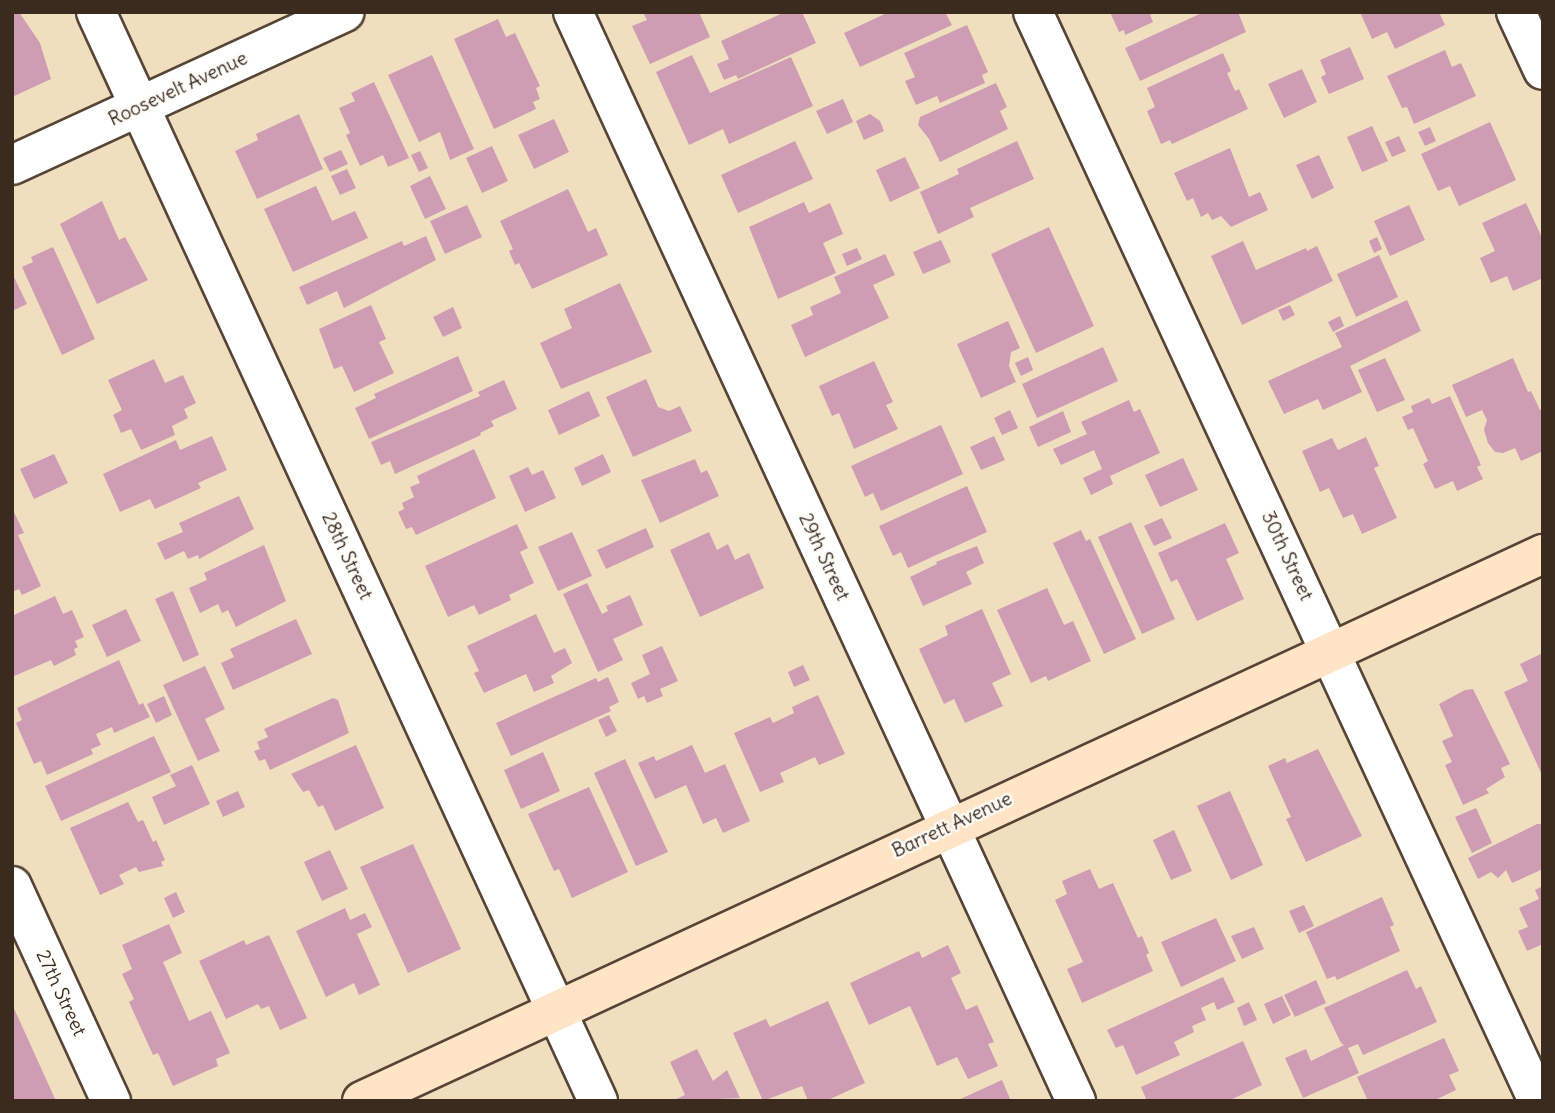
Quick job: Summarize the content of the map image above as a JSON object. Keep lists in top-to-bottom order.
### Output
{
  "streets": {
    "main road": ["Barrett Avenue"],
    "street": [
      "Roosevelt Avenue",
      "28th Street",
      "30th Street",
      "29th Street",
      "27th Street"
    ]
  },
  "crossings": [
    ["Roosevelt Avenue", "28th Street"],
    ["28th Street", "Barrett Avenue"],
    ["30th Street", "Barrett Avenue"],
    ["29th Street", "Barrett Avenue"]
  ]
}
